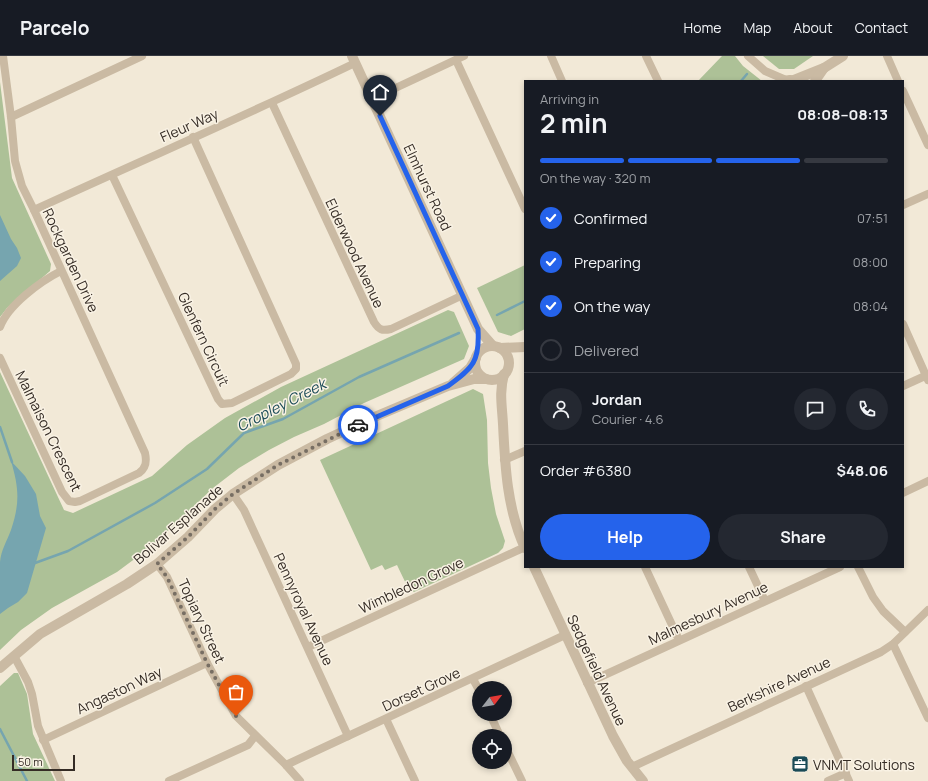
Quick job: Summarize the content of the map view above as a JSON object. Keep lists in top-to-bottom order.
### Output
{
  "streets": {
    "street": [
      "Fleur Way",
      "Elmhurst Road",
      "Elderwood Avenue",
      "Rockgarden Drive",
      "Glenfern Circuit",
      "Malmaison Crescent",
      "Bolivar Esplanade",
      "Wimbledon Grove",
      "Pennyroyal Avenue",
      "Malmesbury Avenue",
      "Topiary Street",
      "Sedgefield Avenue",
      "Berkshire Avenue",
      "Dorset Grove",
      "Angaston Way"
    ]
  },
  "crossings": [
    ["Fleur Way", "Elmhurst Road"],
    ["Fleur Way", "Elderwood Avenue"],
    ["Fleur Way", "Rockgarden Drive"],
    ["Fleur Way", "Glenfern Circuit"],
    ["Elmhurst Road", "Elderwood Avenue"],
    ["Elmhurst Road", "Bolivar Esplanade"],
    ["Rockgarden Drive", "Malmaison Crescent"],
    ["Bolivar Esplanade", "Pennyroyal Avenue"],
    ["Bolivar Esplanade", "Topiary Street"],
    ["Wimbledon Grove", "Pennyroyal Avenue"],
    ["Pennyroyal Avenue", "Dorset Grove"],
    ["Malmesbury Avenue", "Sedgefield Avenue"],
    ["Topiary Street", "Dorset Grove"],
    ["Topiary Street", "Angaston Way"],
    ["Sedgefield Avenue", "Berkshire Avenue"],
    ["Sedgefield Avenue", "Dorset Grove"]
  ],
  "water": ["Cropley Creek"],
  "places": {
    "office": ["VNMT Solutions"]
  },
  "scale_bar": "50 m",
  "north": "top right",
  "page": {
    "header": "Parcelo",
    "nav": [
      "Home",
      "Map",
      "About",
      "Contact"
    ],
    "heading": ["2 min", "Arriving in", "08:08–08:13"],
    "panel": [
      "Jordan",
      "Courier · 4.6",
      "Order #6380",
      "$48.06"
    ],
    "bar": "On the way · 320 m",
    "list": [
      ["Confirmed", "07:51"],
      ["Preparing", "08:00"],
      ["On the way", "08:04"],
      "Delivered"
    ],
    "buttons": ["Help", "Share"],
    "scale": "50 m"
  }
}
